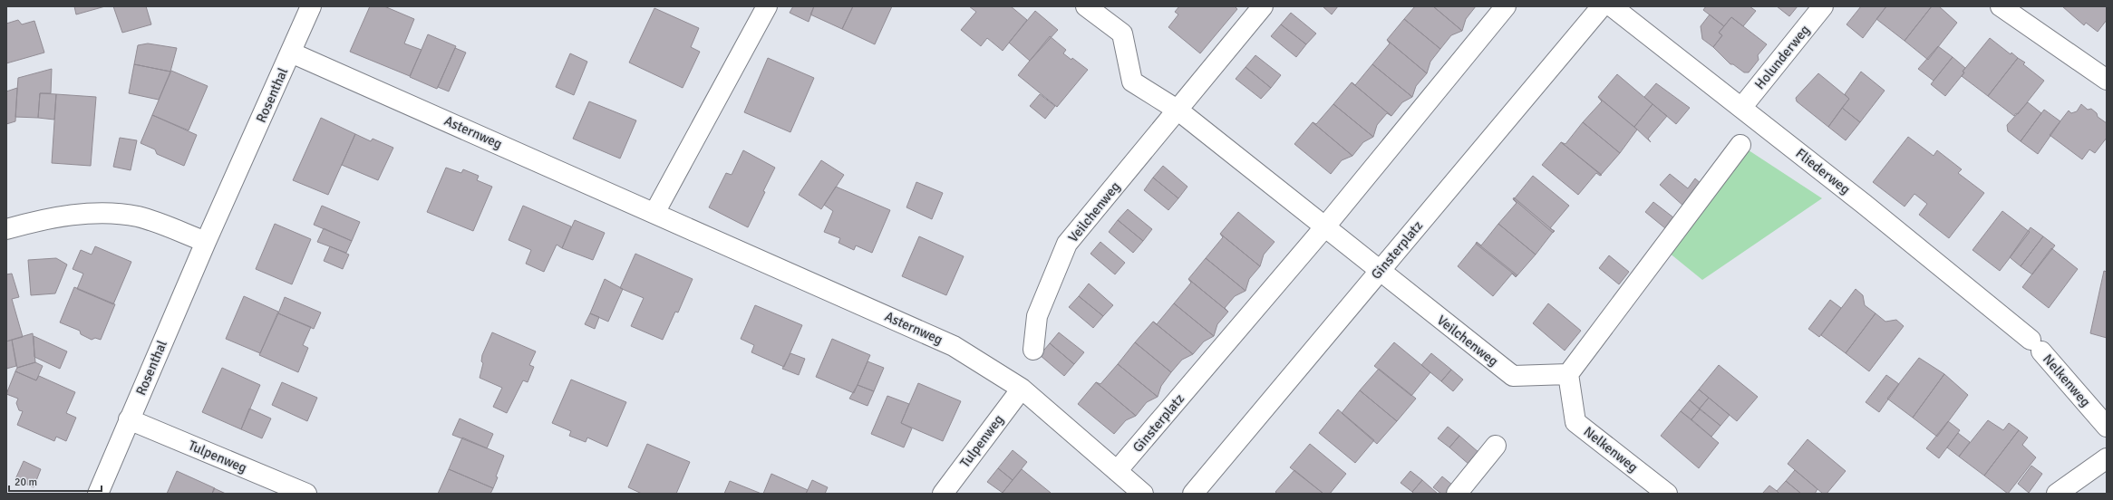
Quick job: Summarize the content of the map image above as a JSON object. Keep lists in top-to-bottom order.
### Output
{
  "streets": {
    "street": [
      "Holunderweg",
      "Rosenthal",
      "Asternweg",
      "Fliederweg",
      "Veilchenweg",
      "Ginsterplatz",
      "Nelkenweg",
      "Tulpenweg"
    ]
  },
  "crossings": [
    ["Holunderweg", "Fliederweg"],
    ["Rosenthal", "Asternweg"],
    ["Rosenthal", "Tulpenweg"],
    ["Asternweg", "Ginsterplatz"],
    ["Asternweg", "Tulpenweg"],
    ["Fliederweg", "Nelkenweg"],
    ["Veilchenweg", "Ginsterplatz"],
    ["Veilchenweg", "Nelkenweg"]
  ],
  "scale_bar": "20 m"
}
